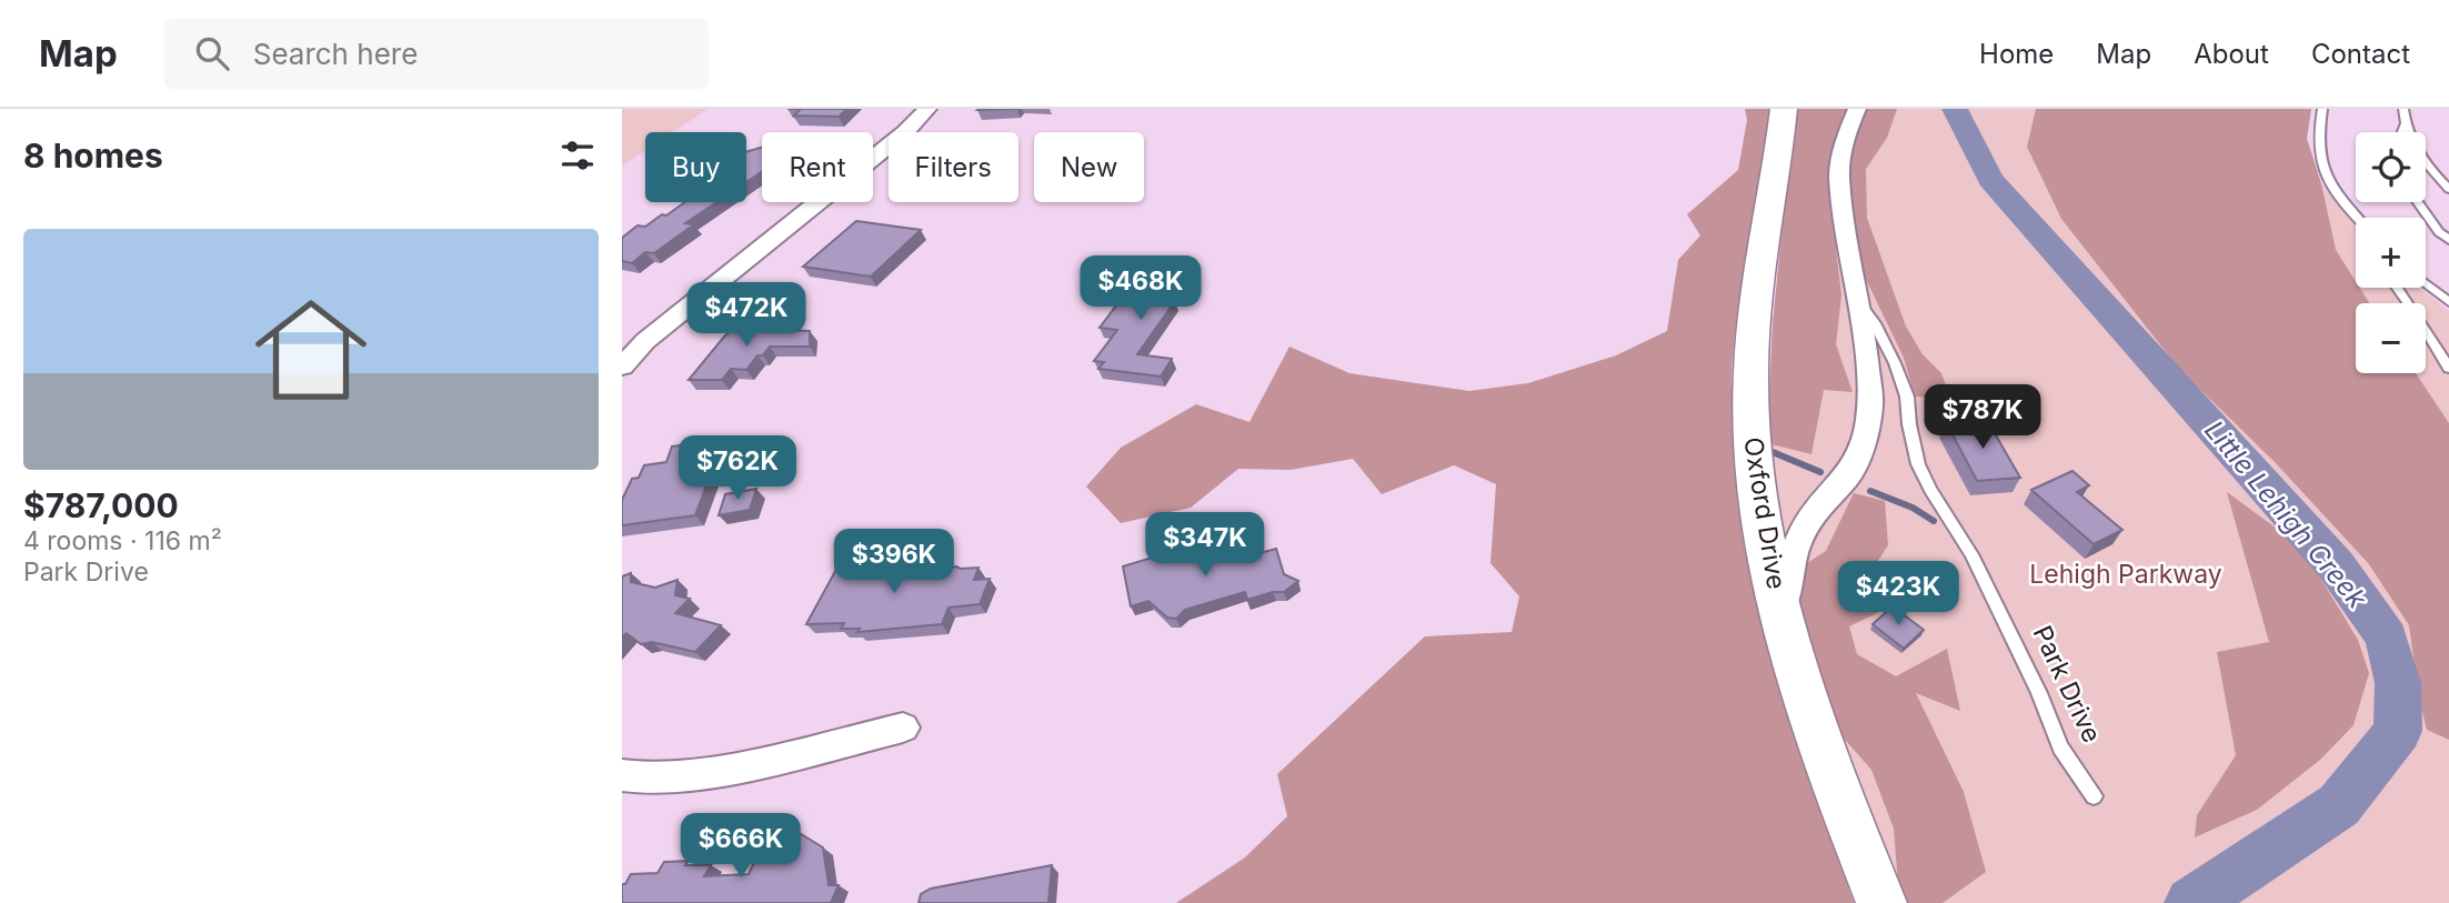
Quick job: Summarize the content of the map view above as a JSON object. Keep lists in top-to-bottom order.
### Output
{
  "streets": {
    "main road": ["Oxford Drive"],
    "street": ["Park Drive"]
  },
  "crossings": [
    ["Oxford Drive", "Park Drive"]
  ],
  "water": ["Little Lehigh Creek"],
  "parks": ["Lehigh Parkway"],
  "page": {
    "header": "Map",
    "search": "Search here",
    "nav": [
      "Home",
      "Map",
      "About",
      "Contact"
    ],
    "heading": "8 homes",
    "map_buttons": ["+", "−"],
    "chip": [
      "Buy",
      "Rent",
      "Filters",
      "New"
    ],
    "list": [
      {
        "name": "$787,000",
        "note": "4 rooms · 116 m² · Park Drive"
      }
    ],
    "price": [
      "$468K",
      "$472K",
      "$787K",
      "$762K",
      "$347K",
      "$396K",
      "$423K",
      "$666K"
    ]
  }
}
